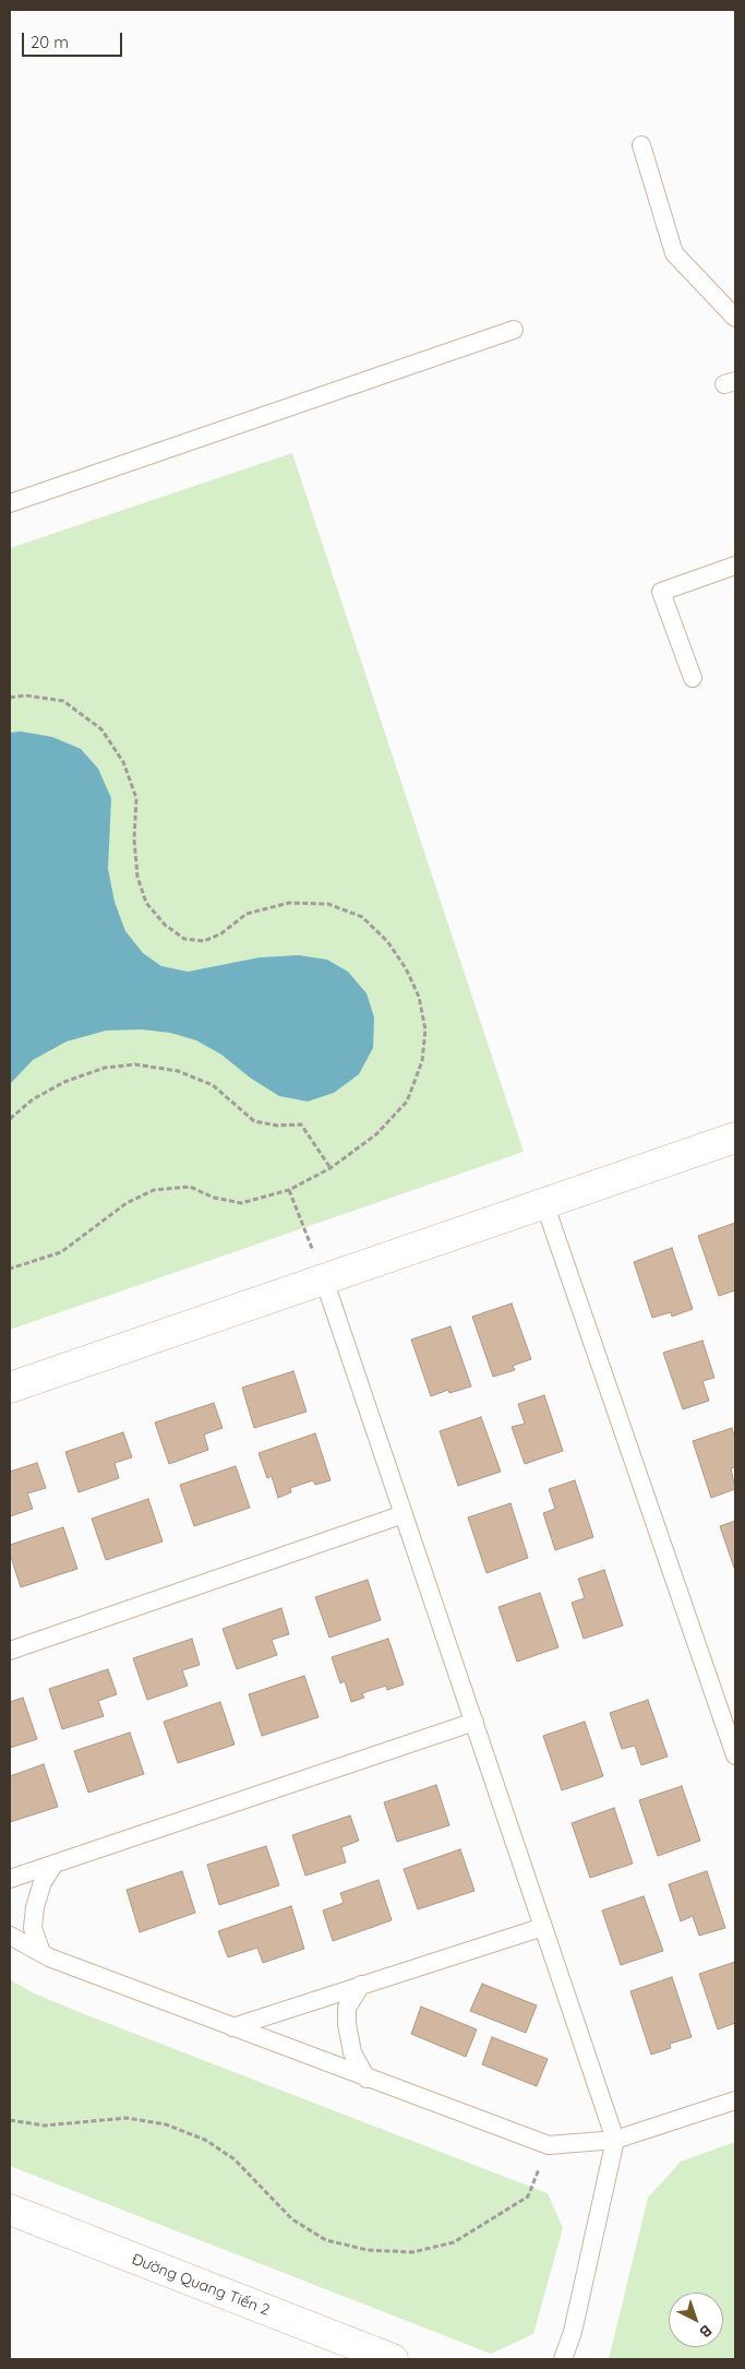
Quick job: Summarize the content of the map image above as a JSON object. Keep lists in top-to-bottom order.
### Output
{
  "streets": {
    "street": ["Đường Quang Tiến 2"]
  },
  "scale_bar": "20 m",
  "north": "bottom right"
}
